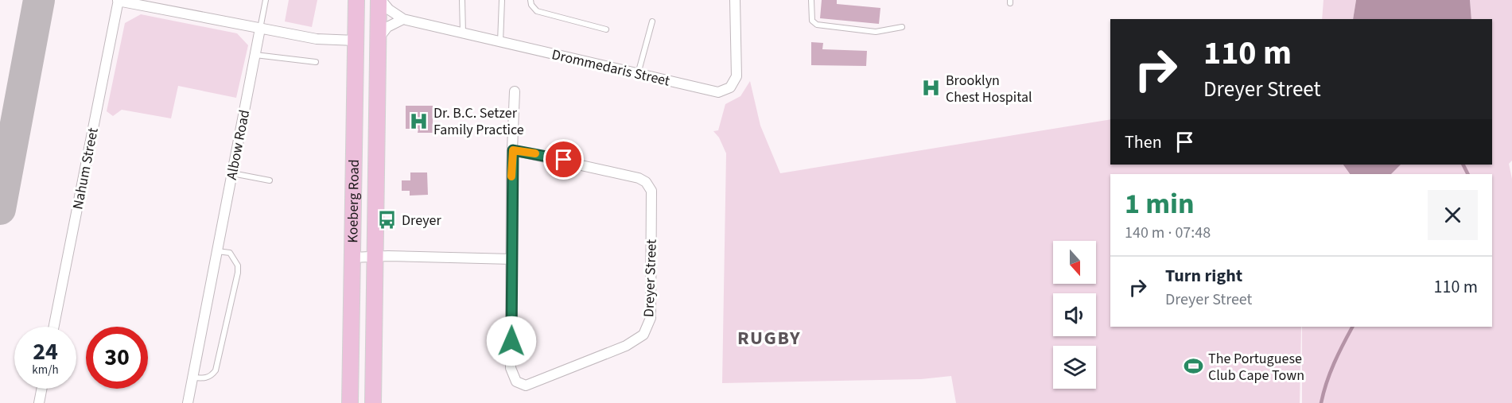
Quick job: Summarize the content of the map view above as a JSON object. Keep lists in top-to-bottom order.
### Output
{
  "streets": {
    "main road": ["Koeberg Road"],
    "street": [
      "Drommedaris Street",
      "Albow Road",
      "Nahum Street",
      "Dreyer Street"
    ]
  },
  "crossings": [
    ["Drommedaris Street", "Koeberg Road"]
  ],
  "districts": ["RUGBY"],
  "places": {
    "hospital": ["Brooklyn Chest Hospital", "Dr. B.C. Setzer Family Practice"],
    "bus stop": ["Dreyer"],
    "sports": ["The Portuguese Club Cape Town"]
  },
  "north": "bottom",
  "page": {
    "turn": ["110 m", "Dreyer Street"],
    "then": "Then",
    "heading": ["1 min", "140 m · 07:48"],
    "list": [
      {
        "name": "Turn right",
        "note": "Dreyer Street",
        "value": "110 m"
      }
    ],
    "speed": "24 km/h",
    "limit": "30"
  }
}
